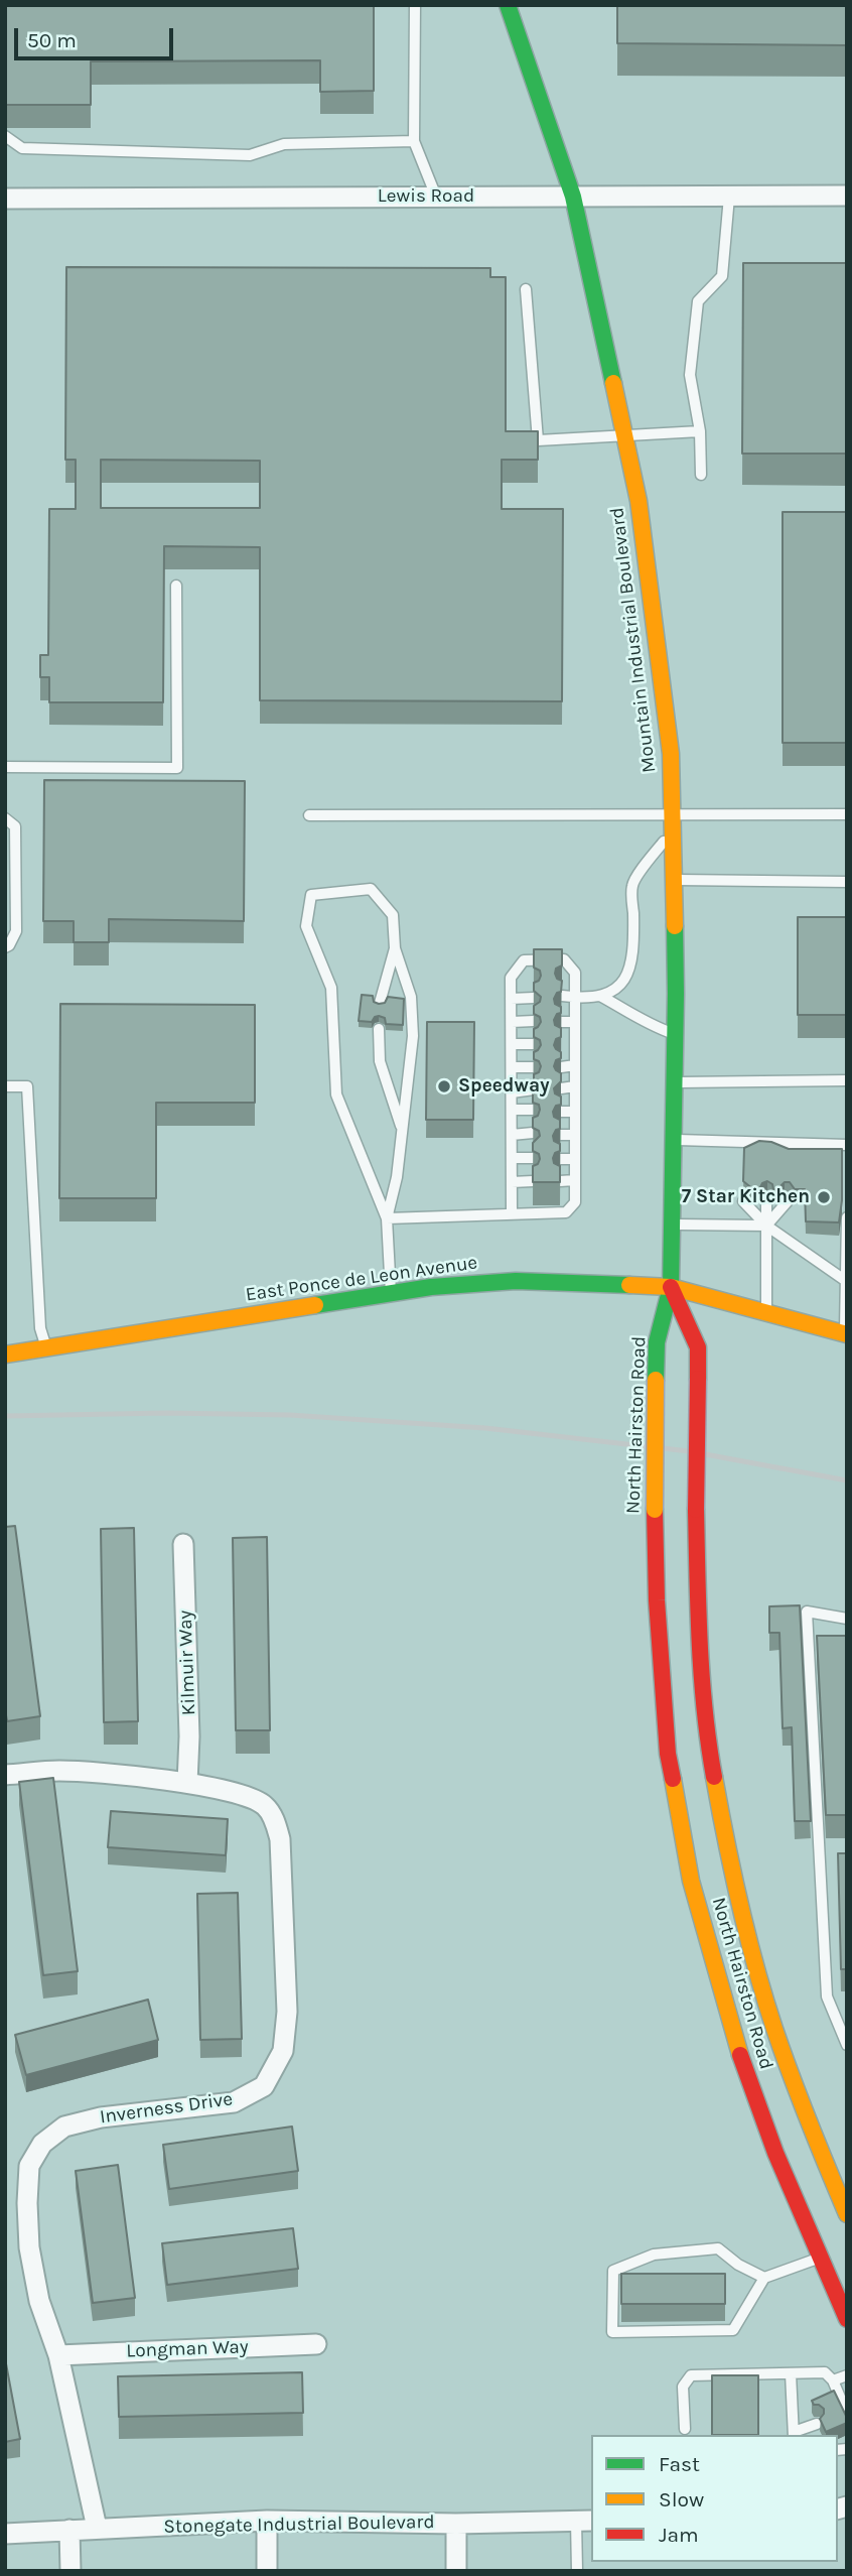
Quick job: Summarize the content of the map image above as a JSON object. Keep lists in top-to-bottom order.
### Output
{
  "streets": {
    "main road": ["Mountain Industrial Boulevard", "East Ponce de Leon Avenue", "North Hairston Road"],
    "street": [
      "Lewis Road",
      "Kilmuir Way",
      "Inverness Drive",
      "Longman Way",
      "Stonegate Industrial Boulevard"
    ]
  },
  "crossings": [
    ["Lewis Road", "Mountain Industrial Boulevard"],
    ["Mountain Industrial Boulevard", "East Ponce de Leon Avenue"],
    ["Mountain Industrial Boulevard", "North Hairston Road"],
    ["East Ponce de Leon Avenue", "North Hairston Road"],
    ["Kilmuir Way", "Inverness Drive"],
    ["Inverness Drive", "Longman Way"],
    ["Inverness Drive", "Stonegate Industrial Boulevard"]
  ],
  "places": ["Speedway", "7 Star Kitchen"],
  "legend": ["Fast", "Slow", "Jam"],
  "scale_bar": "50 m"
}
